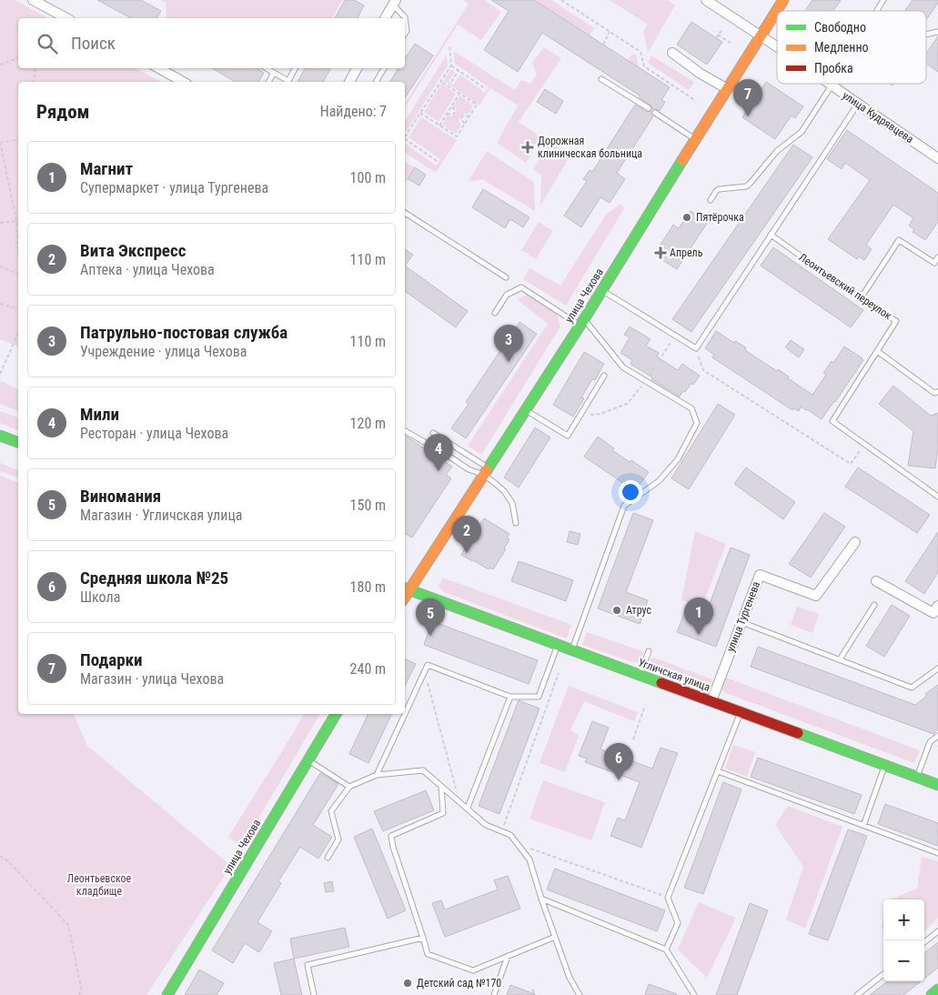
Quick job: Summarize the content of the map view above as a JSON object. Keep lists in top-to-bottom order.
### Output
{
  "streets": {
    "street": [
      "улица Кудрявцева",
      "улица Чехова",
      "улица Тургенева",
      "Угличская улица"
    ],
    "lane": ["Леонтьевский переулок"]
  },
  "crossings": [
    ["улица Кудрявцева", "улица Чехова"],
    ["улица Чехова", "Угличская улица"],
    ["улица Тургенева", "Угличская улица"]
  ],
  "parks": ["Леонтьевское кладбище"],
  "places": {
    "health": ["Дорожная клиническая больница", "Апрель"],
    "other": ["Пятёрочка", "Атрус", "Детский сад №170"]
  },
  "legend": ["Свободно", "Медленно", "Пробка"],
  "page": {
    "search": "Поиск",
    "pins": [
      "7",
      "3",
      "4",
      "2",
      "1",
      "5",
      "6"
    ],
    "heading": ["Рядом", "Найдено: 7"],
    "list": [
      {
        "mark": "1",
        "name": "Магнит",
        "note": "Супермаркет · улица Тургенева",
        "value": "100 m"
      },
      {
        "mark": "2",
        "name": "Вита Экспресс",
        "note": "Аптека · улица Чехова",
        "value": "110 m"
      },
      {
        "mark": "3",
        "name": "Патрульно-постовая служба",
        "note": "Учреждение · улица Чехова",
        "value": "110 m"
      },
      {
        "mark": "4",
        "name": "Мили",
        "note": "Ресторан · улица Чехова",
        "value": "120 m"
      },
      {
        "mark": "5",
        "name": "Виномания",
        "note": "Магазин · Угличская улица",
        "value": "150 m"
      },
      {
        "mark": "6",
        "name": "Средняя школа №25",
        "note": "Школа",
        "value": "180 m"
      },
      {
        "mark": "7",
        "name": "Подарки",
        "note": "Магазин · улица Чехова",
        "value": "240 m"
      }
    ],
    "map_buttons": ["+", "−"]
  }
}
